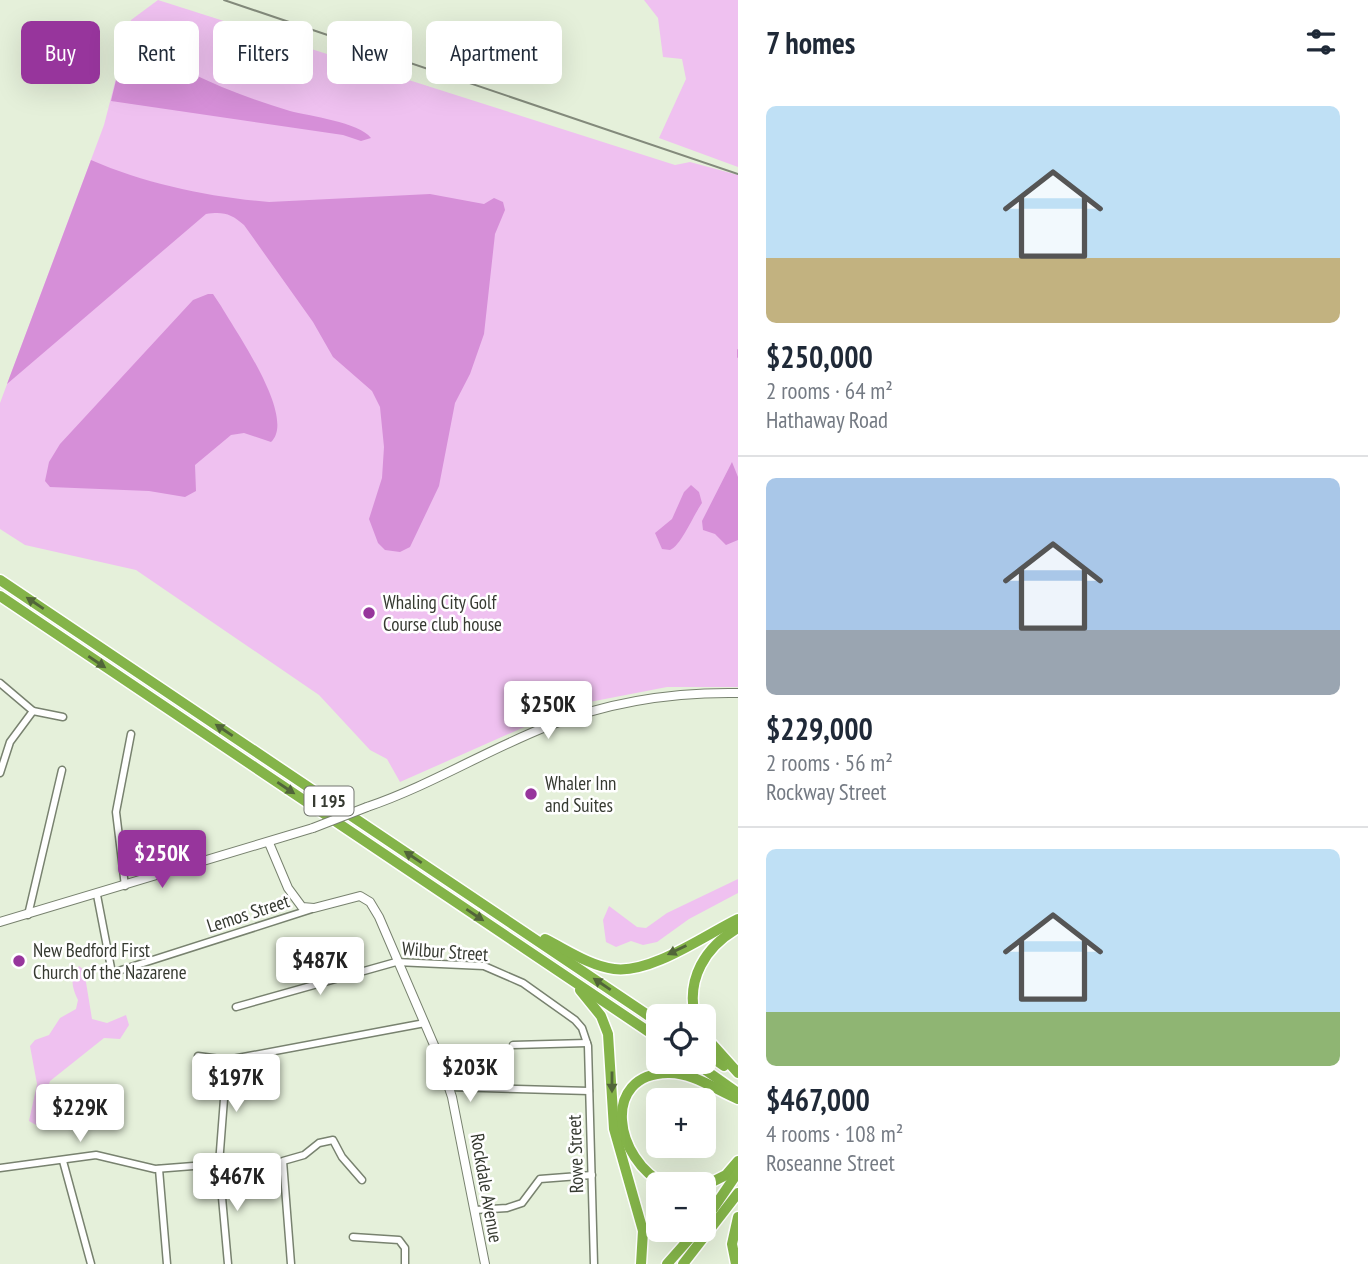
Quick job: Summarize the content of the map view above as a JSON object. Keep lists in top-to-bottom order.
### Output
{
  "streets": {
    "highway": ["I 195"],
    "main road": ["Rockdale Avenue"],
    "street": ["Lemos Street", "Wilbur Street", "Rowe Street"]
  },
  "crossings": [
    ["Lemos Street", "Rockdale Avenue"],
    ["Wilbur Street", "Rowe Street"],
    ["Wilbur Street", "Rockdale Avenue"]
  ],
  "places": ["Whaling City Golf Course club house", "Whaler Inn and Suites", "New Bedford First Church of the Nazarene"],
  "page": {
    "heading": "7 homes",
    "chip": [
      "Buy",
      "Rent",
      "Filters",
      "New",
      "Apartment"
    ],
    "list": [
      {
        "name": "$250,000",
        "note": "2 rooms · 64 m² · Hathaway Road"
      },
      {
        "name": "$229,000",
        "note": "2 rooms · 56 m² · Rockway Street"
      },
      {
        "name": "$467,000",
        "note": "4 rooms · 108 m² · Roseanne Street"
      }
    ],
    "price": [
      "$250K",
      "$250K",
      "$487K",
      "$203K",
      "$197K",
      "$229K",
      "$467K"
    ],
    "map_buttons": ["+", "−"]
  }
}
